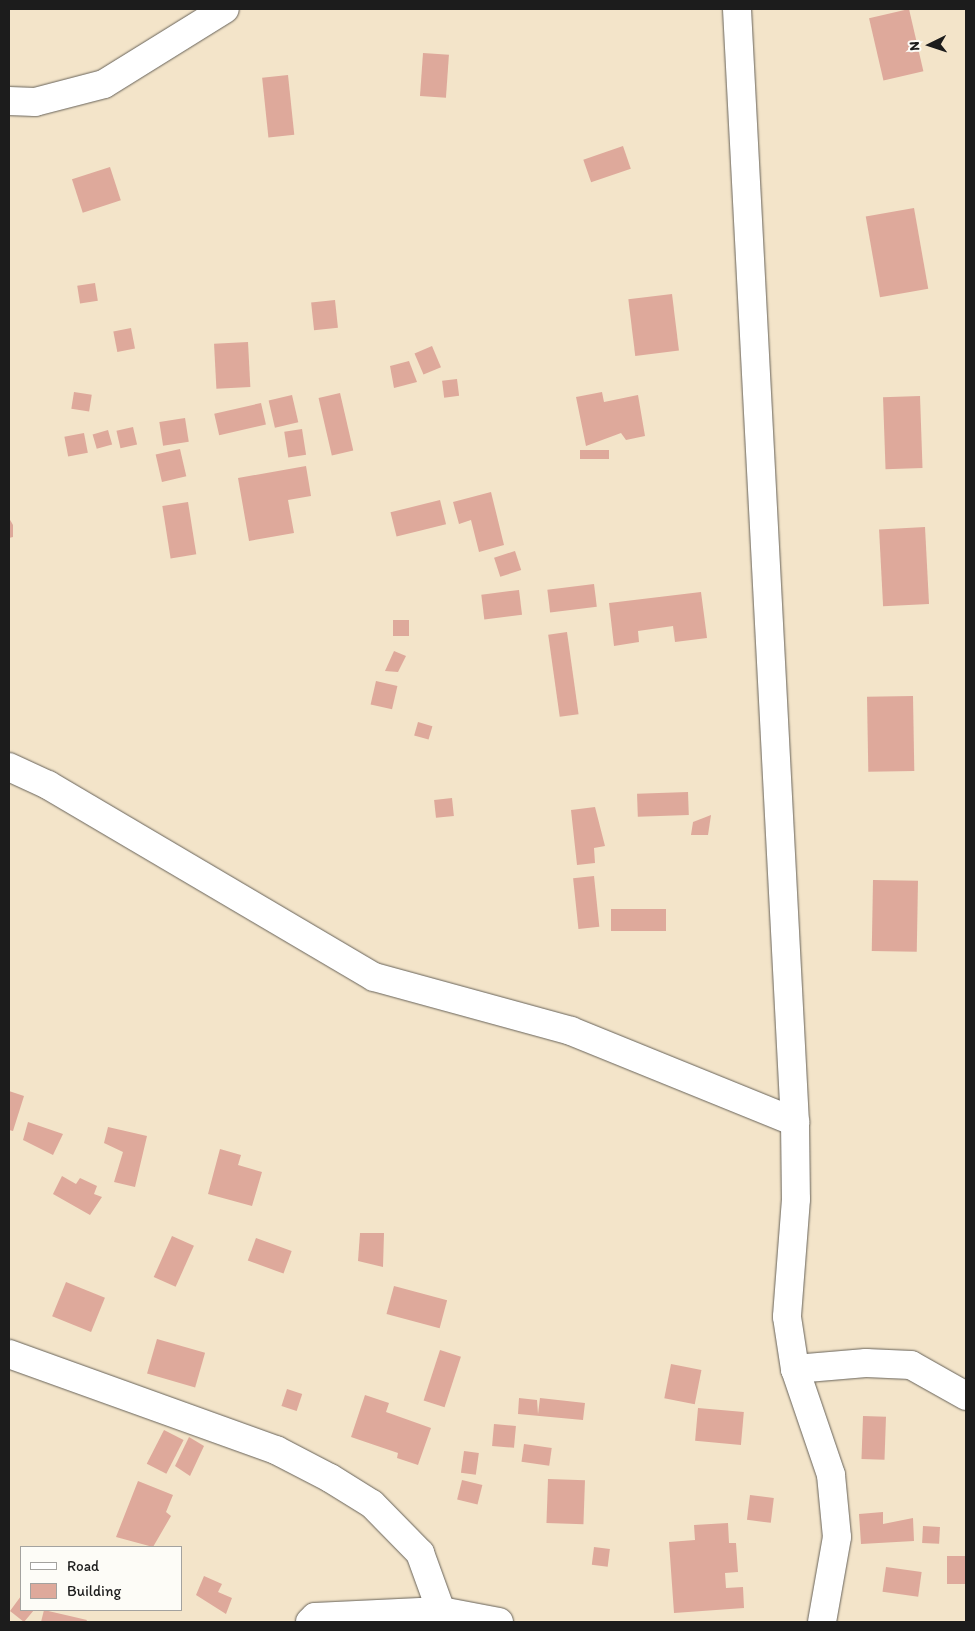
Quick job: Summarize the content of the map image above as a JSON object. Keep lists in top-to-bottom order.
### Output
{
  "legend": ["Road", "Building"],
  "north": "left"
}
